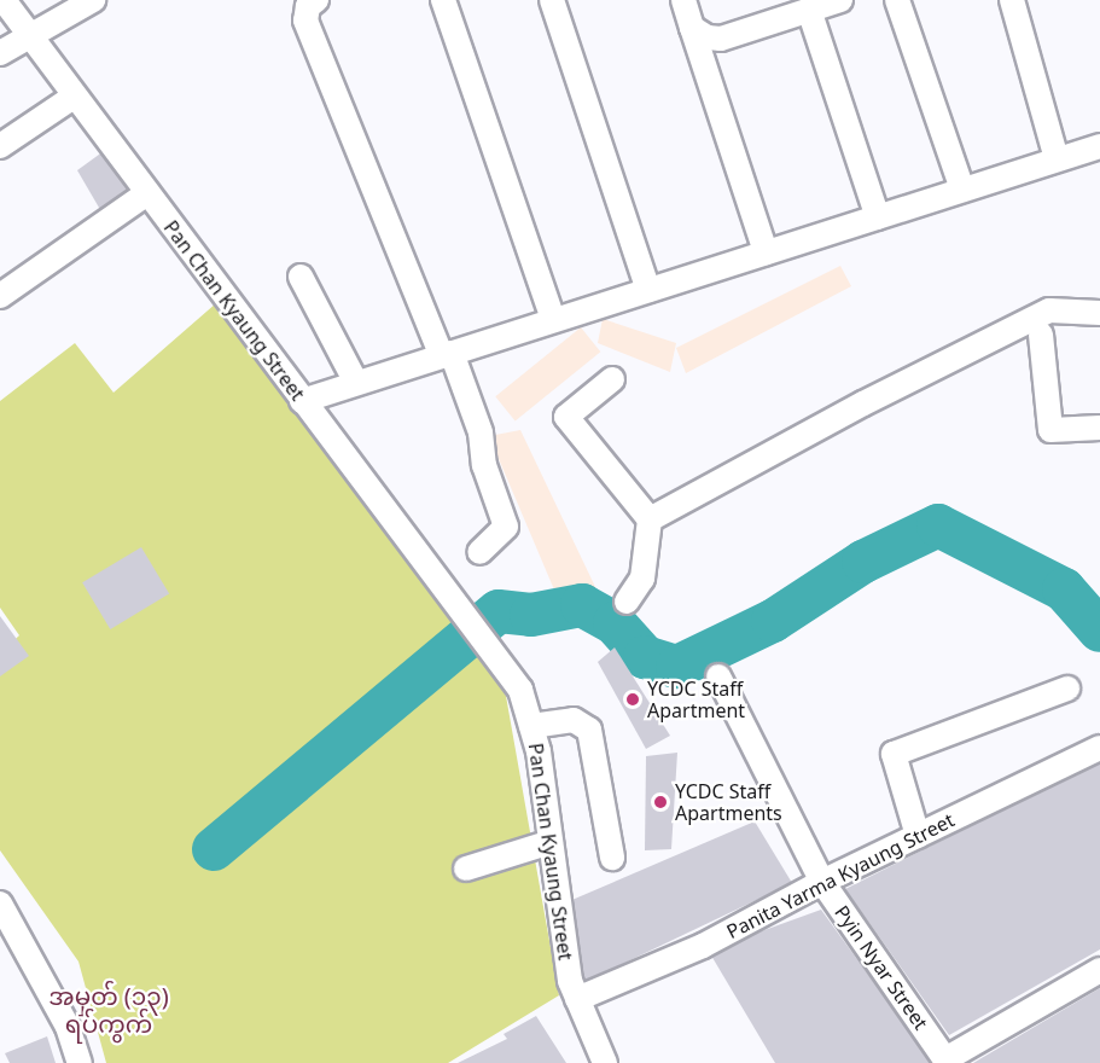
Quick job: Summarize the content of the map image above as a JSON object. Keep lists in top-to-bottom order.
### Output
{
  "streets": {
    "street": ["Pan Chan Kyaung Street", "Panita Yarma Kyaung Street", "Pyin Nyar Street"]
  },
  "crossings": [
    ["Pan Chan Kyaung Street", "Panita Yarma Kyaung Street"],
    ["Panita Yarma Kyaung Street", "Pyin Nyar Street"]
  ],
  "districts": ["အမှတ် (၁၃) ရပ်ကွက်"],
  "places": ["YCDC Staff Apartment", "YCDC Staff Apartments"]
}
